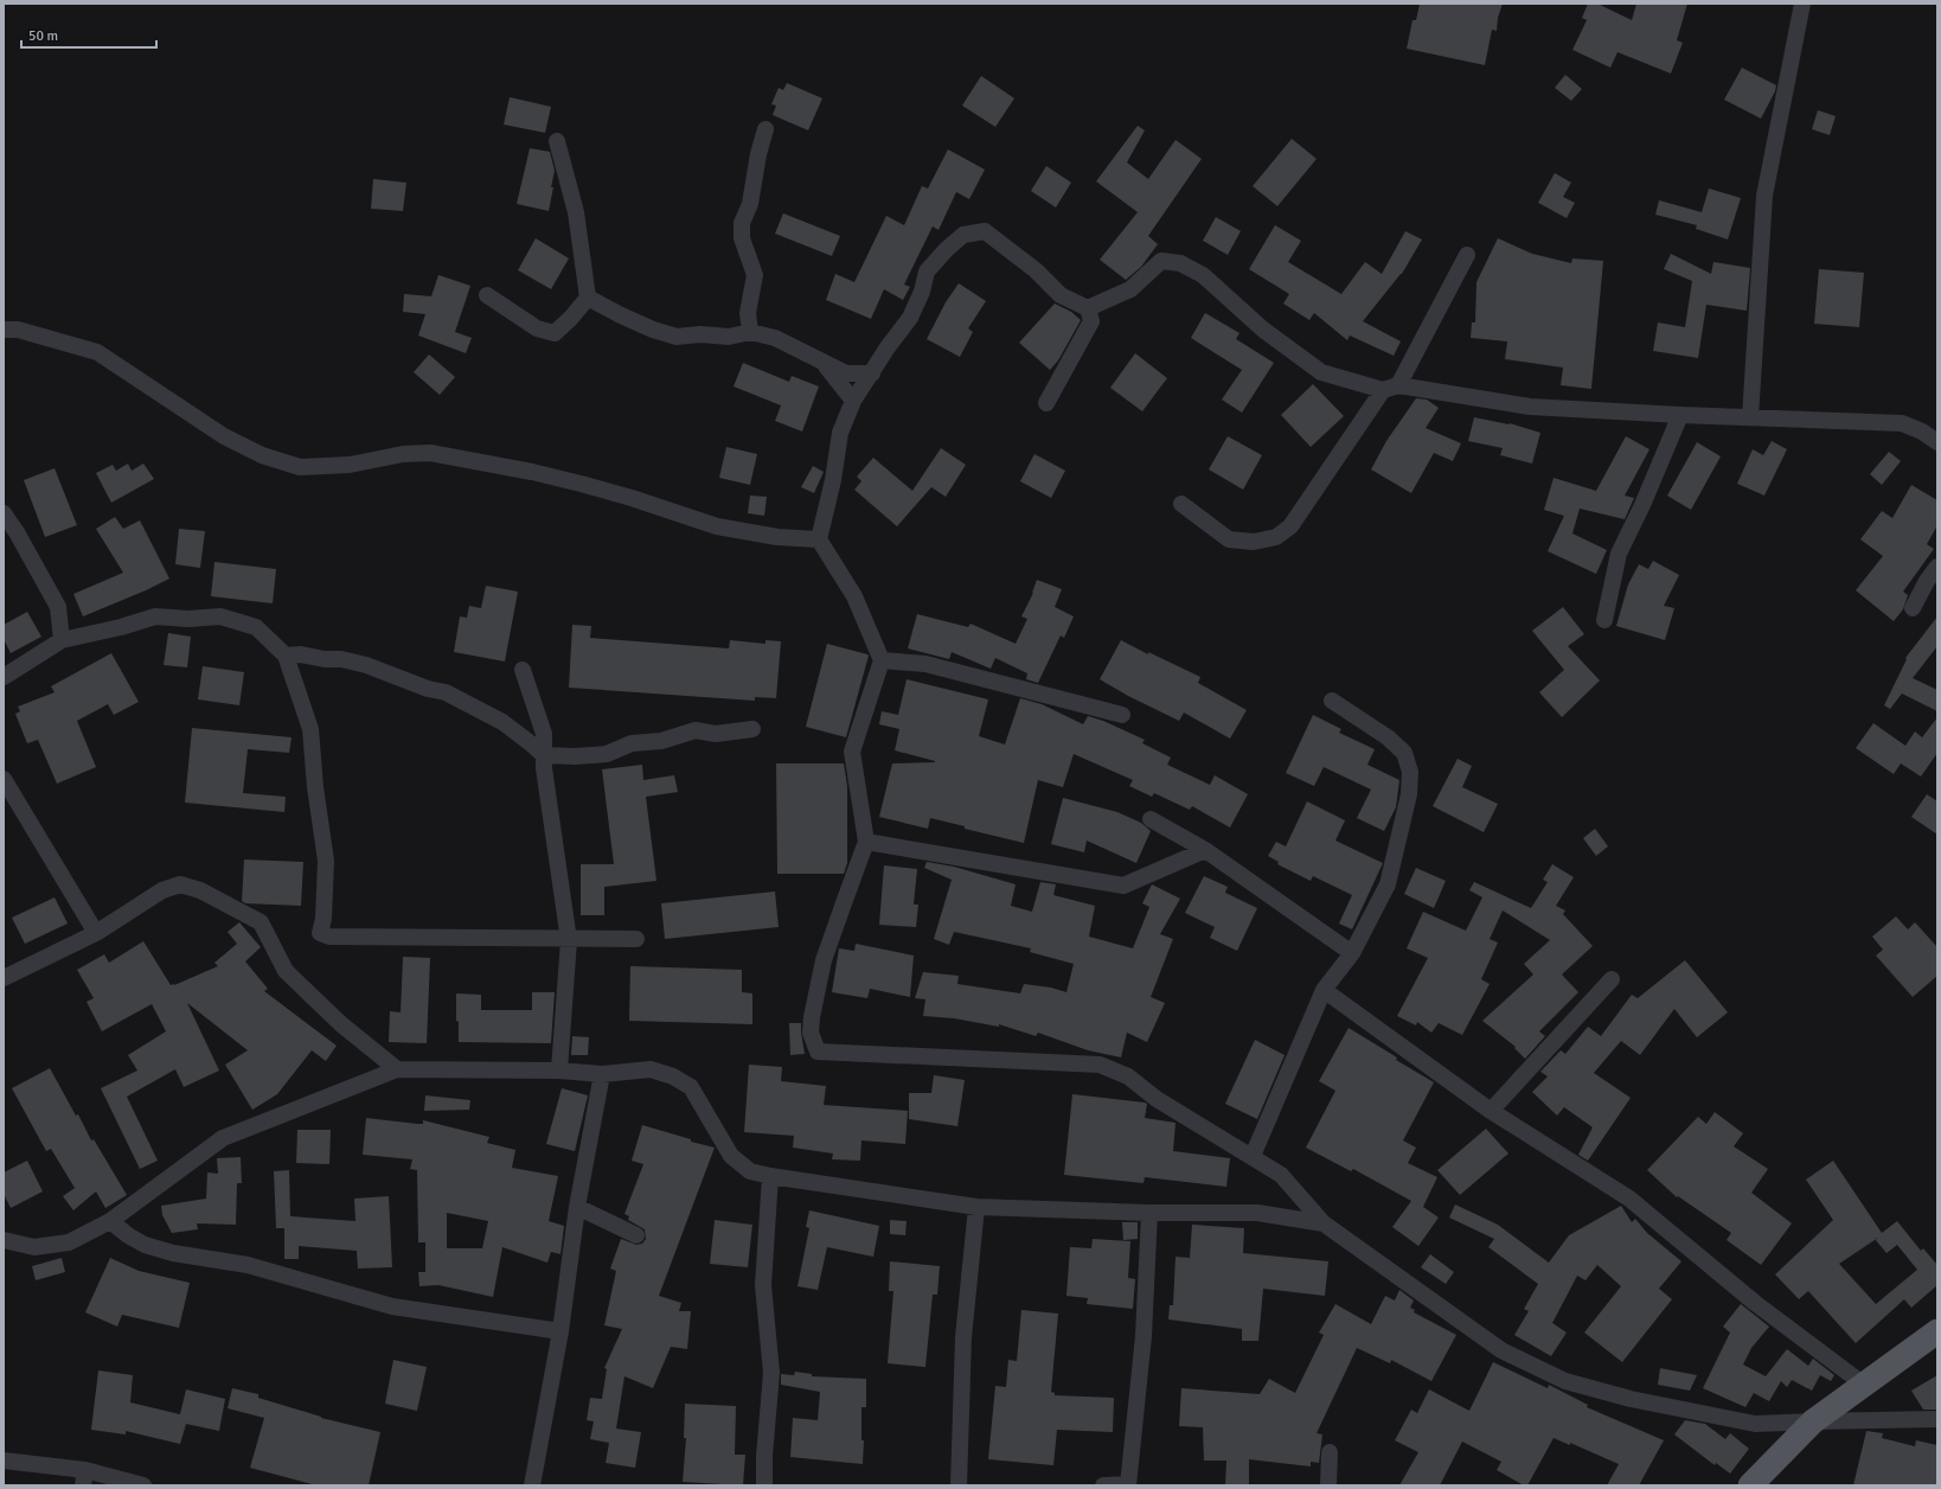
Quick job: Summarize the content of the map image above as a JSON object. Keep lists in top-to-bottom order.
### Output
{
  "scale_bar": "50 m"
}
